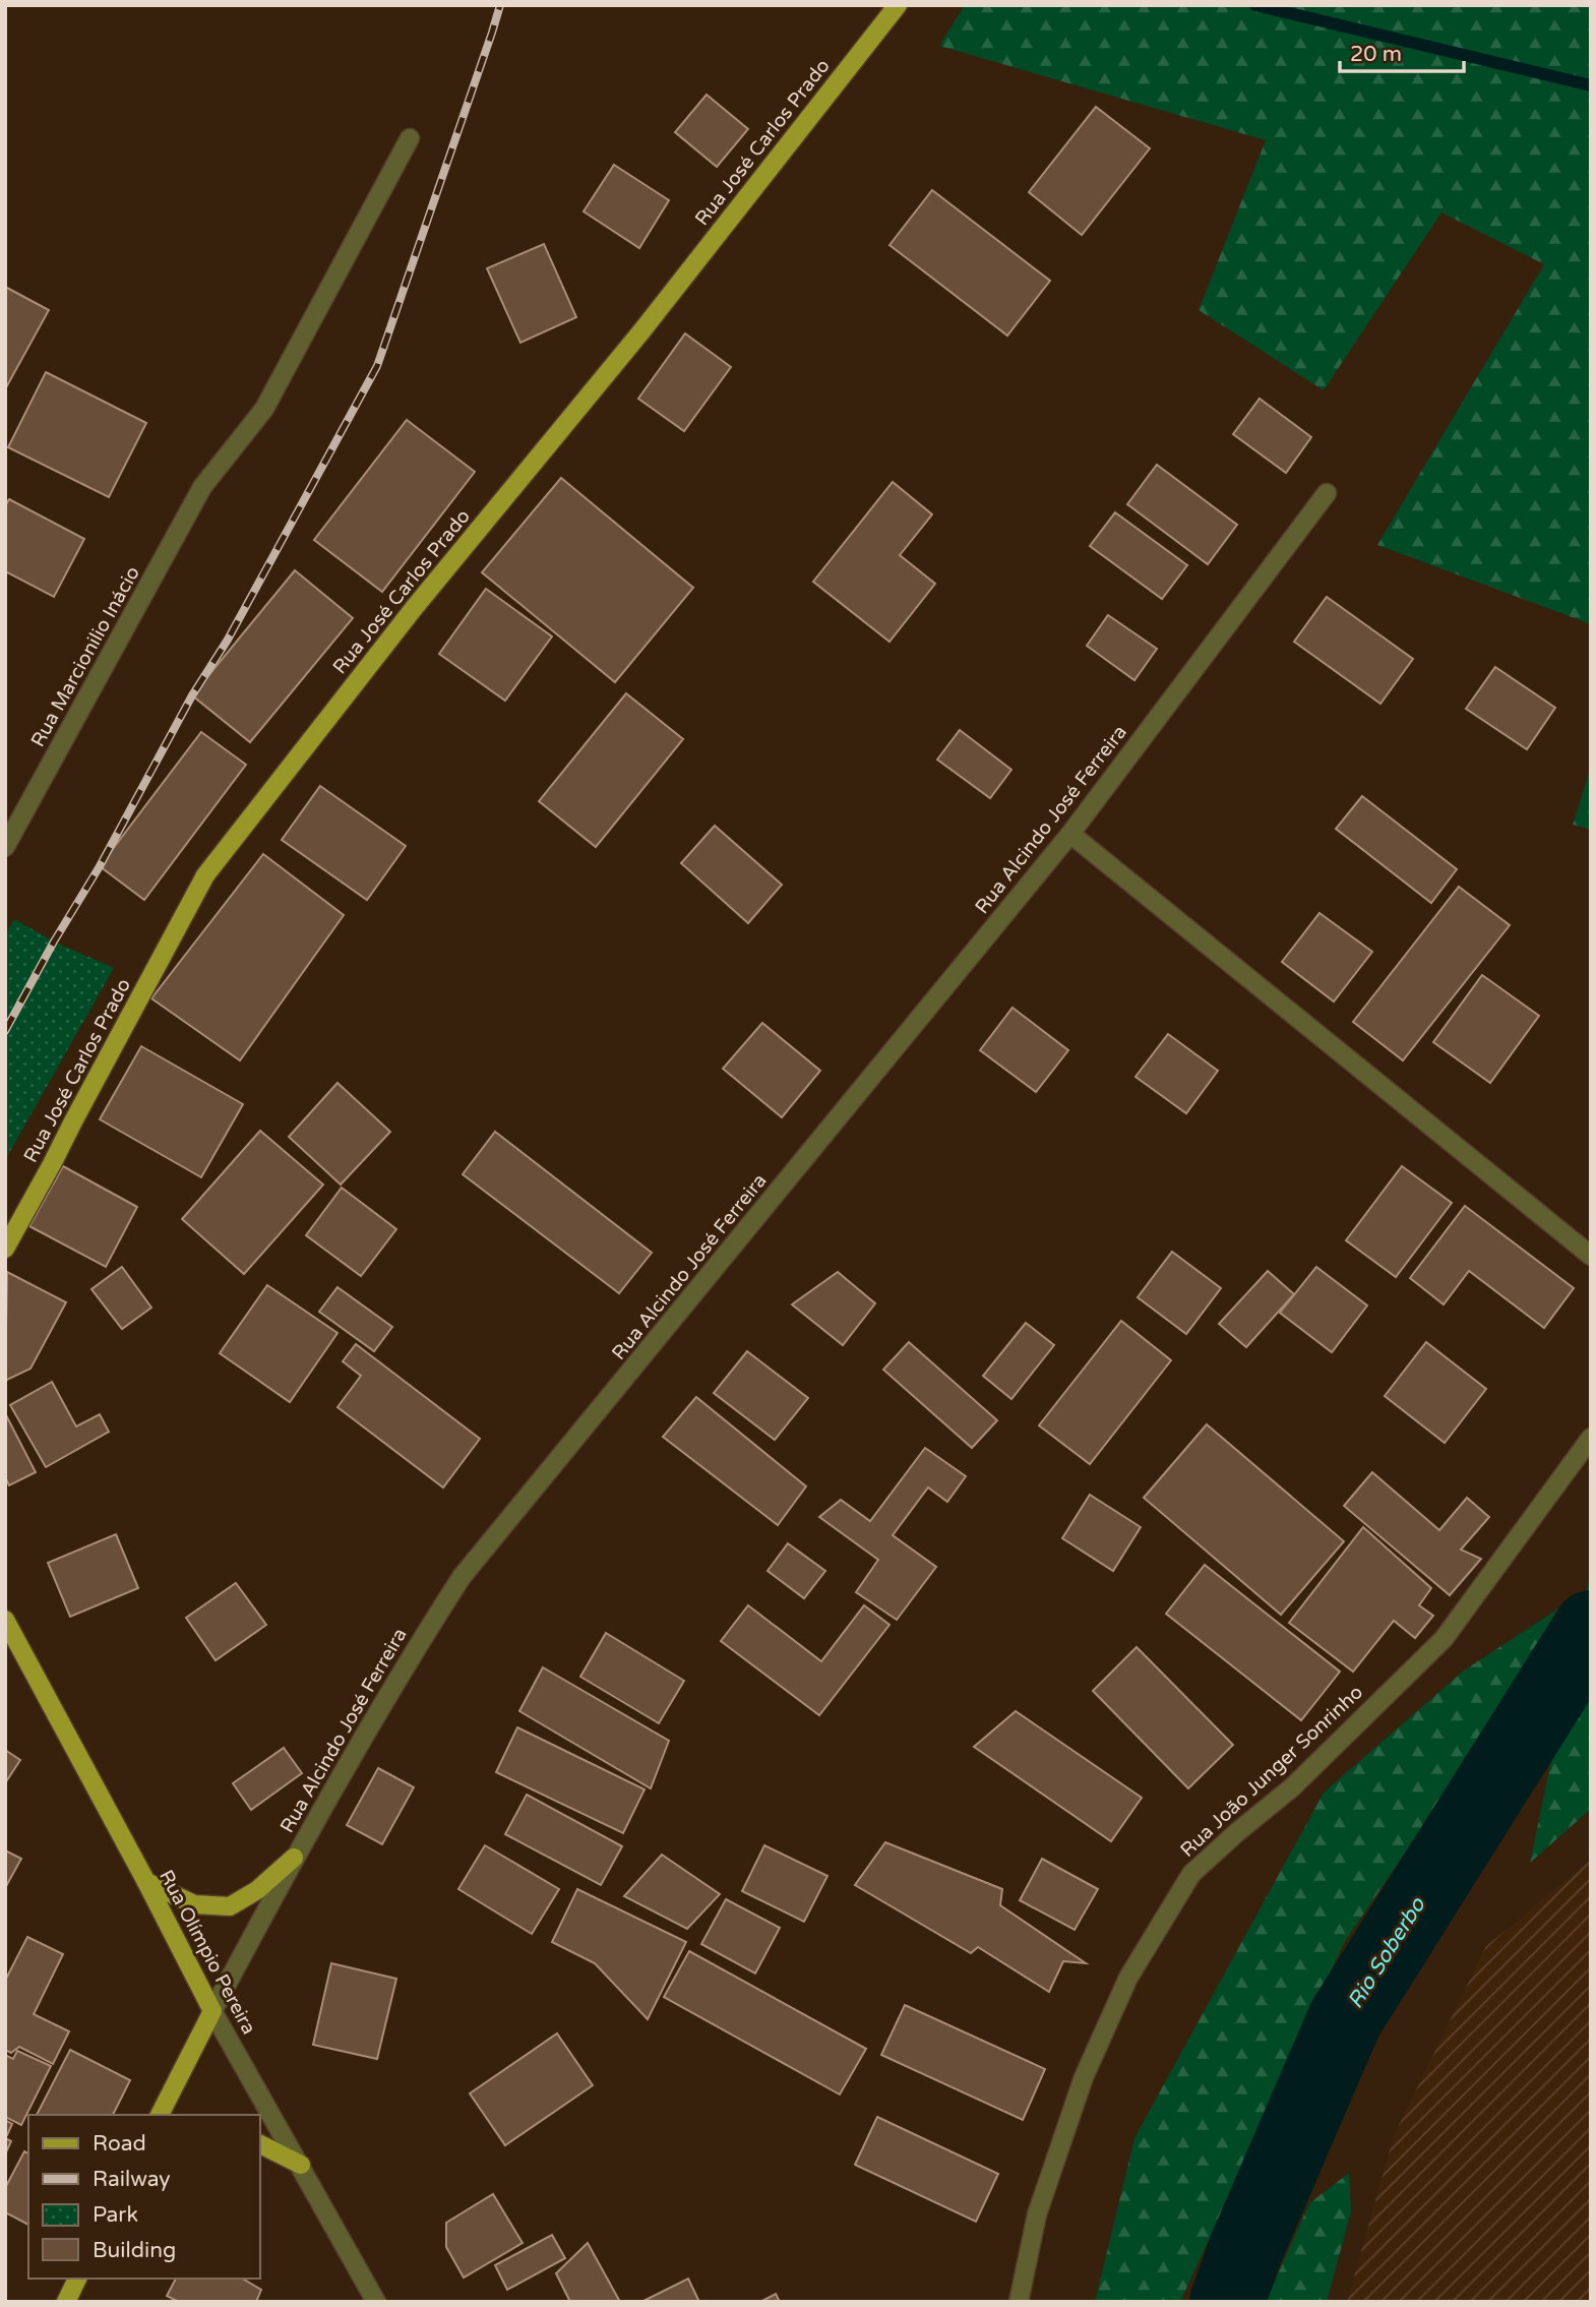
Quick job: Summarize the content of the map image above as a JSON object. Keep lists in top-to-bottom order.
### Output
{
  "streets": {
    "main road": ["Rua José Carlos Prado", "Rua Alcindo José Ferreira", "Rua Olímpio Pereira"],
    "street": ["Rua Marcionilio Inácio", "Rua João Junger Sonrinho"]
  },
  "crossings": [
    ["Rua Alcindo José Ferreira", "Rua Olímpio Pereira"]
  ],
  "water": ["Rio Soberbo"],
  "legend": [
    "Road",
    "Railway",
    "Park",
    "Building"
  ],
  "scale_bar": "20 m"
}
